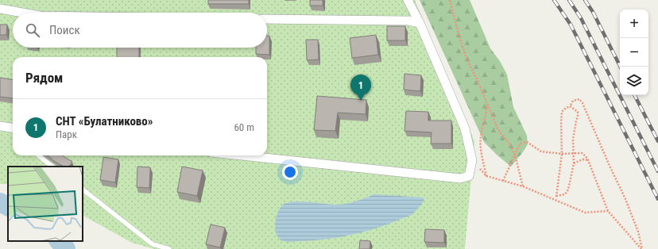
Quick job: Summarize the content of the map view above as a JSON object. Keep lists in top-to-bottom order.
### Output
{
  "page": {
    "map_buttons": ["+", "−"],
    "search": "Поиск",
    "heading": "Рядом",
    "pins": "1",
    "list": [
      {
        "mark": "1",
        "name": "СНТ «Булатниково»",
        "note": "Парк",
        "value": "60 m"
      }
    ]
  }
}
